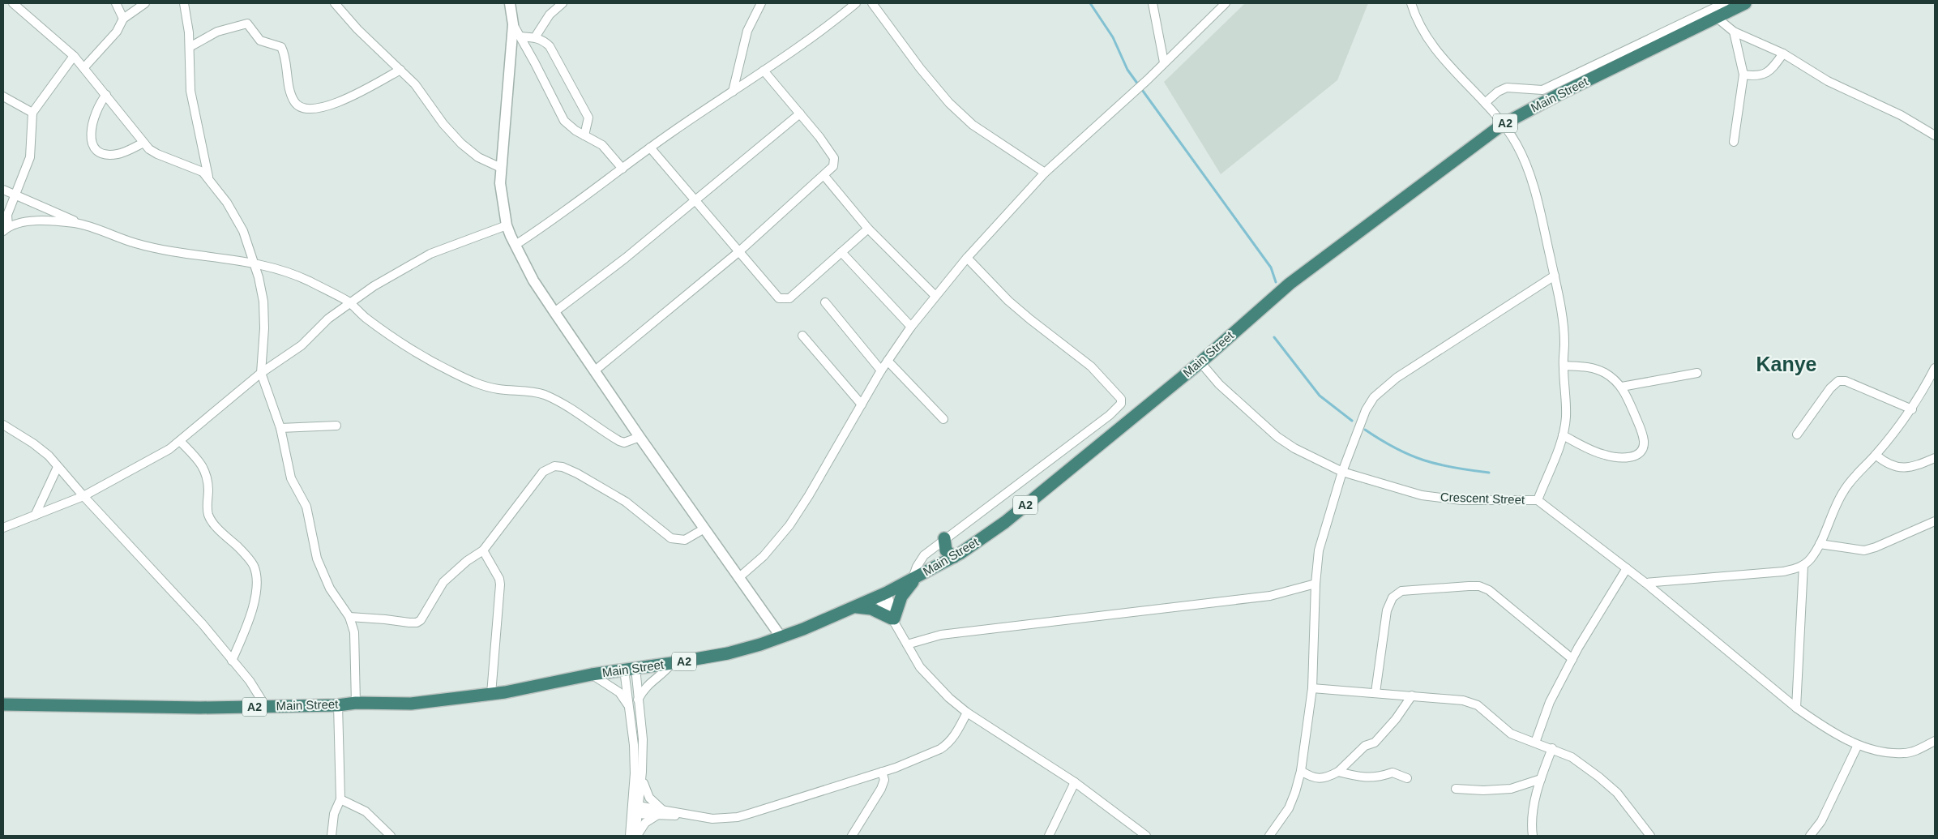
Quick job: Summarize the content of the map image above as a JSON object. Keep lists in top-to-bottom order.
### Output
{
  "streets": {
    "highway": ["Main Street", "A2"],
    "street": ["Crescent Street"]
  },
  "crossings": [
    ["Main Street", "Crescent Street"]
  ],
  "districts": ["Kanye"]
}
